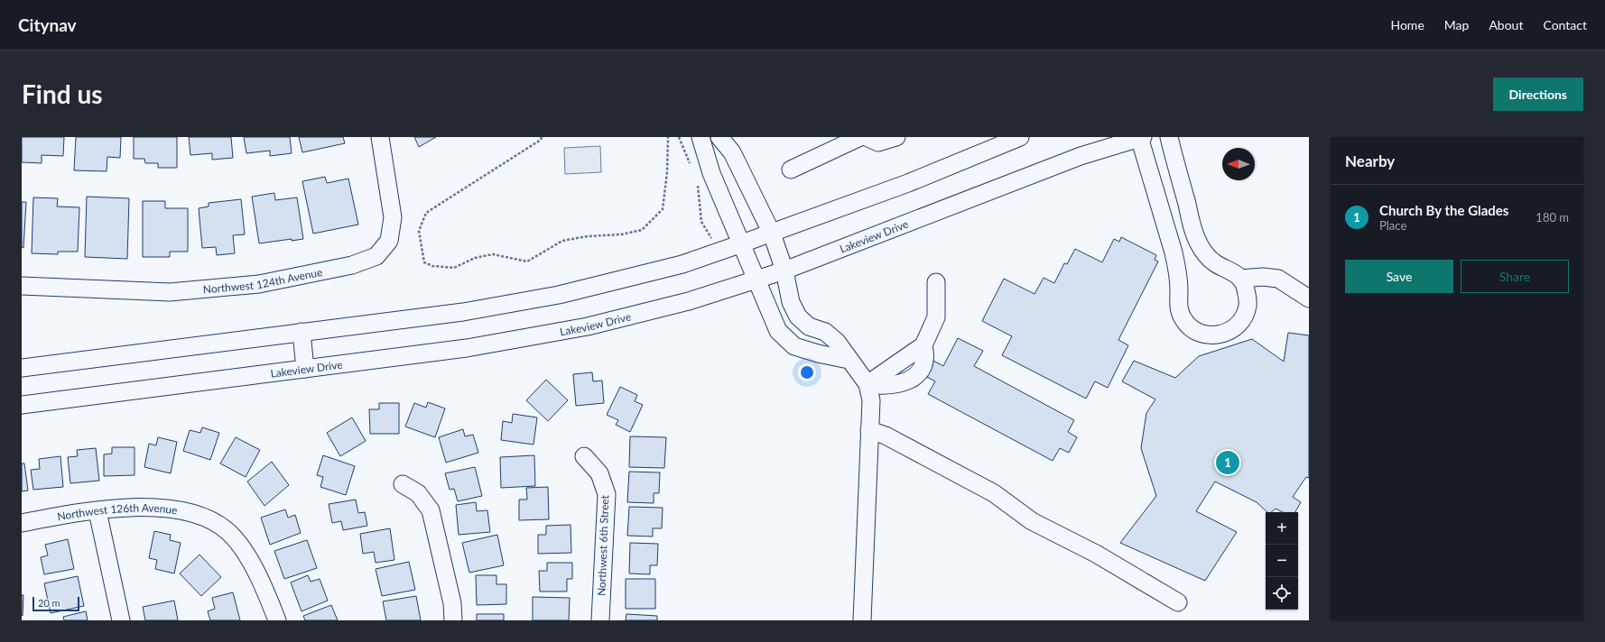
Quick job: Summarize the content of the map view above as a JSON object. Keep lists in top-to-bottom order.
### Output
{
  "streets": {
    "street": [
      "Lakeview Drive",
      "Northwest 124th Avenue",
      "Northwest 126th Avenue",
      "Northwest 6th Street"
    ]
  },
  "scale_bar": "20 m",
  "north": "left",
  "page": {
    "header": "Citynav",
    "nav": [
      "Home",
      "Map",
      "About",
      "Contact"
    ],
    "buttons": [
      "Directions",
      ["Save", "Share"]
    ],
    "title": "Find us",
    "heading": "Nearby",
    "list": [
      {
        "mark": "1",
        "name": "Church By the Glades",
        "note": "Place",
        "value": "180 m"
      }
    ],
    "pins": "1",
    "map_buttons": ["+", "−"],
    "scale": "20 m"
  }
}
